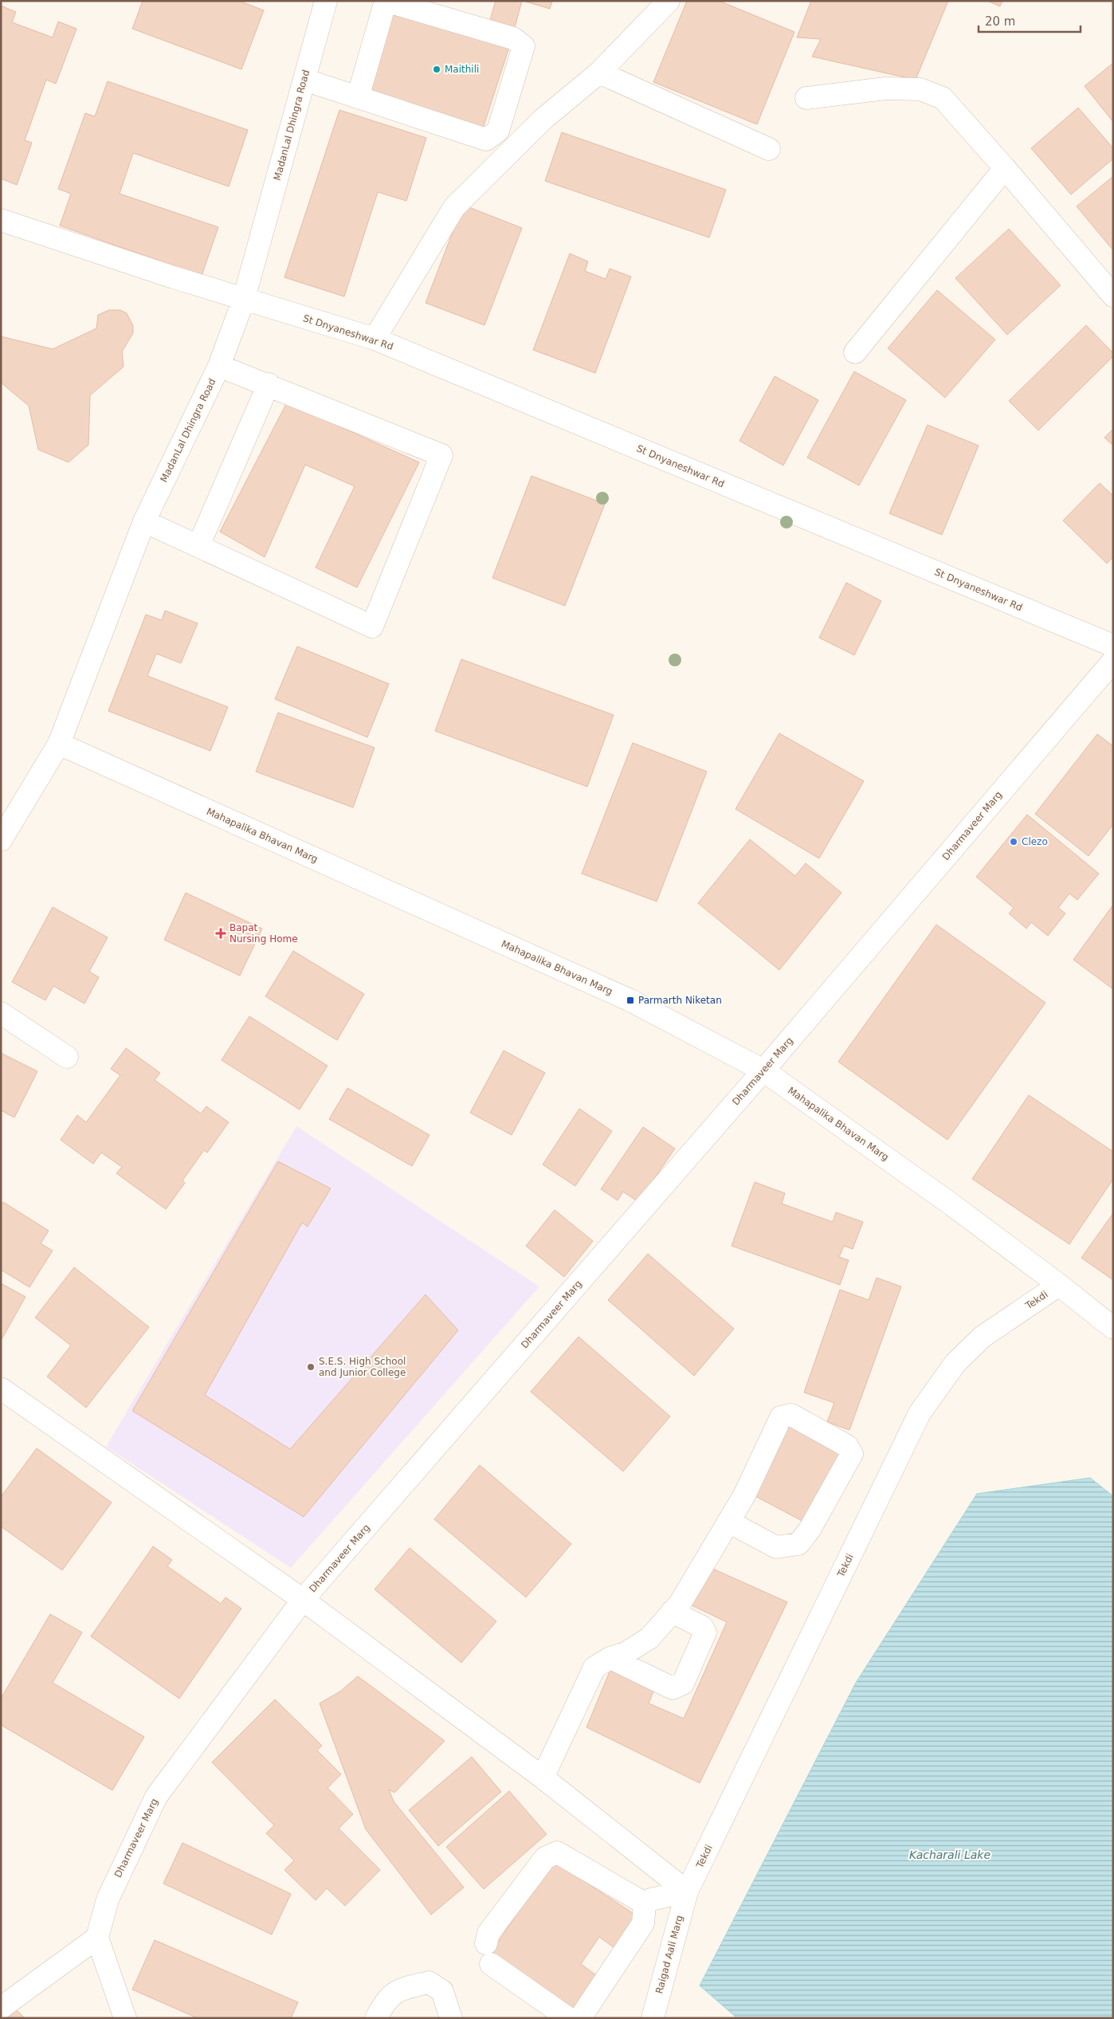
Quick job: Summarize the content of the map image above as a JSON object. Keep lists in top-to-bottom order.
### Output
{
  "streets": {
    "street": [
      "MadanLal Dhingra Road",
      "St Dnyaneshwar Rd",
      "Dharmaveer Marg",
      "Mahapalika Bhavan Marg",
      "Tekdi",
      "Raigad Aali Marg"
    ]
  },
  "crossings": [
    ["MadanLal Dhingra Road", "St Dnyaneshwar Rd"],
    ["MadanLal Dhingra Road", "Mahapalika Bhavan Marg"],
    ["Dharmaveer Marg", "Mahapalika Bhavan Marg"],
    ["Mahapalika Bhavan Marg", "Tekdi"],
    ["Tekdi", "Raigad Aali Marg"]
  ],
  "water": ["Kacharali Lake"],
  "places": {
    "other": ["Maithili", "Clezo", "S.E.S. High School and Junior College"],
    "health": ["Bapat Nursing Home"],
    "transit": ["Parmarth Niketan"]
  },
  "scale_bar": "20 m"
}
